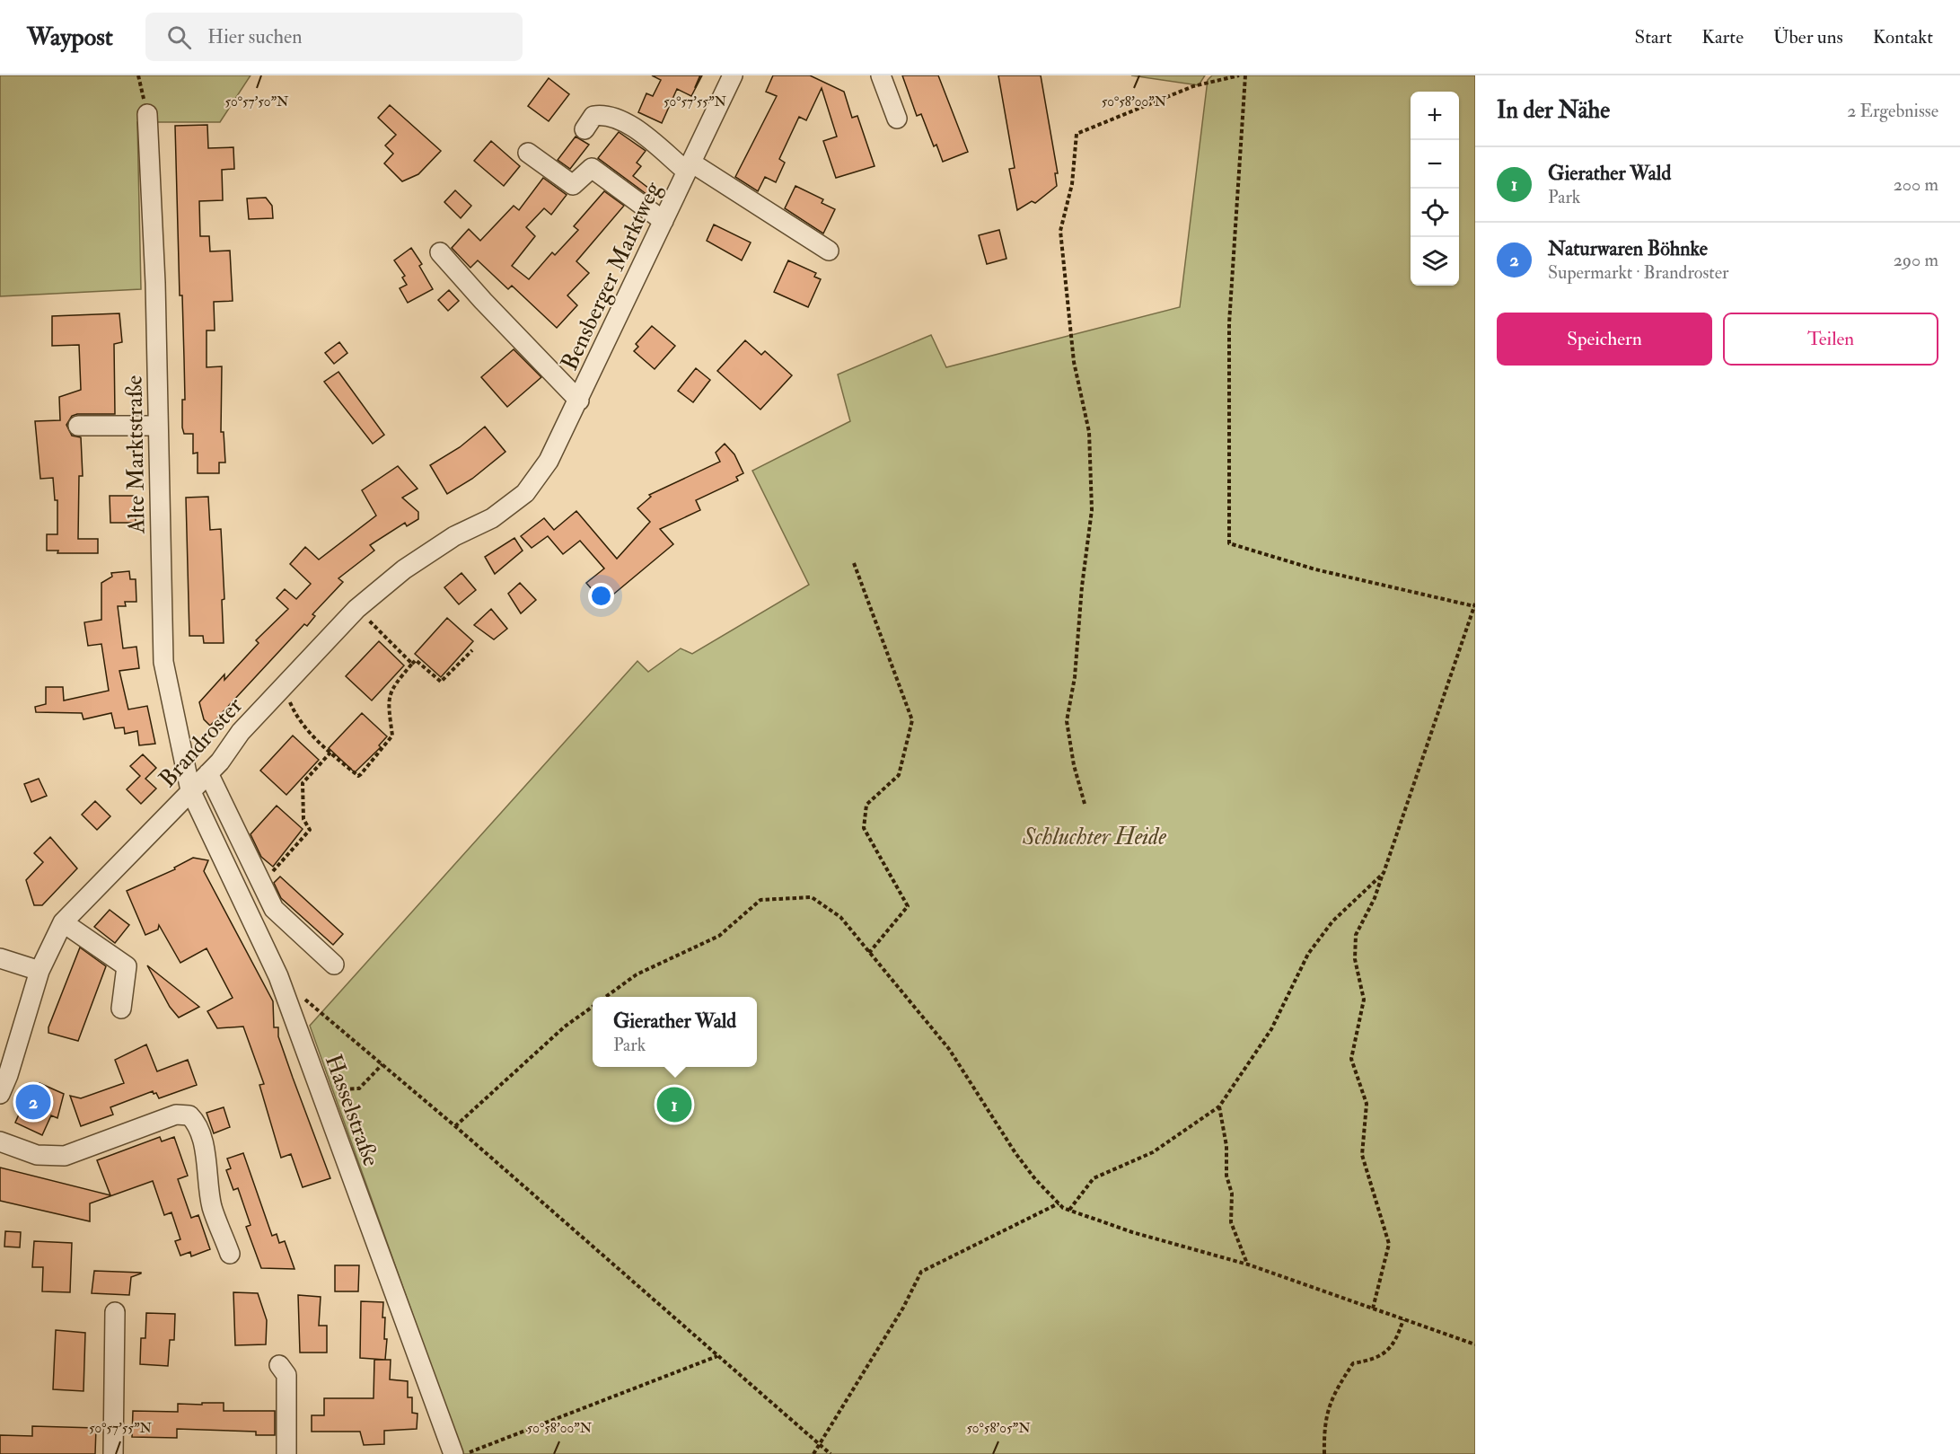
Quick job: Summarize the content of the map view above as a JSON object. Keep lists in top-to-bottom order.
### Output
{
  "streets": {
    "street": [
      "Bensberger Marktweg",
      "Alte Marktstraße",
      "Brandroster",
      "Hasselstraße"
    ]
  },
  "crossings": [
    ["Bensberger Marktweg", "Brandroster"],
    ["Alte Marktstraße", "Brandroster"],
    ["Alte Marktstraße", "Hasselstraße"],
    ["Brandroster", "Hasselstraße"]
  ],
  "parks": ["Schluchter Heide"],
  "page": {
    "header": "Waypost",
    "search": "Hier suchen",
    "nav": [
      "Start",
      "Karte",
      "Über uns",
      "Kontakt"
    ],
    "heading": ["In der Nähe", "2 Ergebnisse"],
    "map_buttons": ["+", "−"],
    "list": [
      {
        "mark": "1",
        "name": "Gierather Wald",
        "note": "Park",
        "value": "200 m"
      },
      {
        "mark": "2",
        "name": "Naturwaren Böhnke",
        "note": "Supermarkt · Brandroster",
        "value": "290 m"
      }
    ],
    "buttons": ["Speichern", "Teilen"],
    "popup": ["Gierather Wald", "Park"],
    "pins": ["2", "1"]
  },
  "coordinates": [
    "50°57'50\"N",
    "50°57'55\"N",
    "50°58'00\"N",
    "50°58'05\"N"
  ]
}
